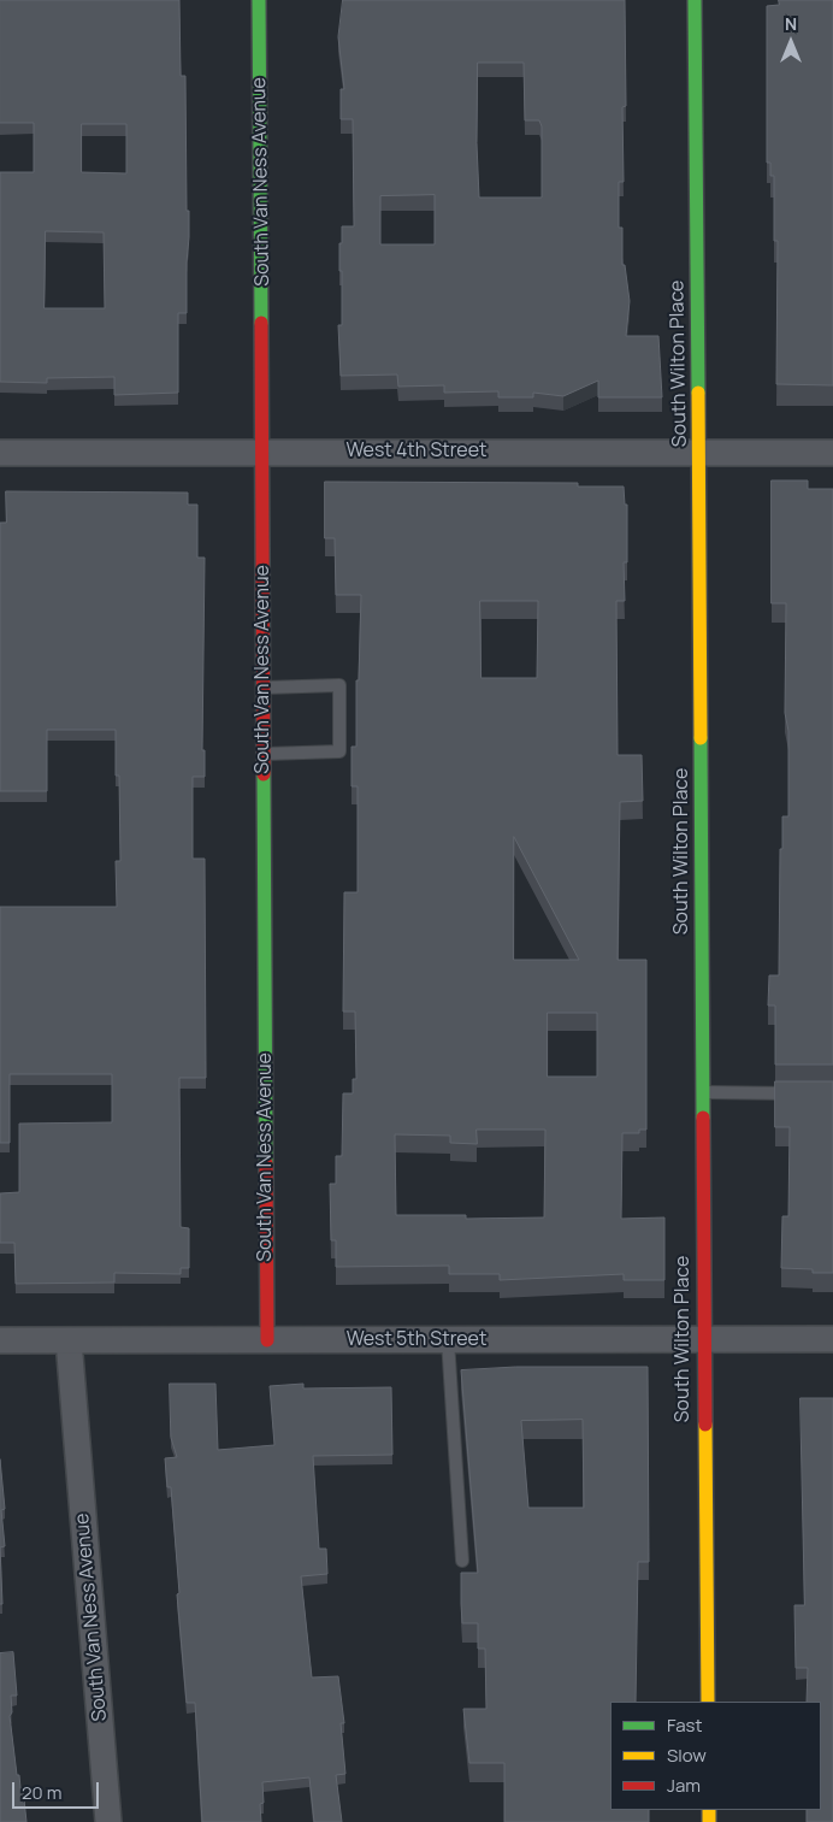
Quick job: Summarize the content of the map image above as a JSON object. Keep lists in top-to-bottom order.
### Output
{
  "streets": {
    "main road": ["South Van Ness Avenue", "South Wilton Place"],
    "street": ["West 4th Street", "West 5th Street"]
  },
  "crossings": [
    ["South Van Ness Avenue", "West 4th Street"],
    ["South Van Ness Avenue", "West 5th Street"],
    ["South Wilton Place", "West 4th Street"],
    ["South Wilton Place", "West 5th Street"]
  ],
  "legend": ["Fast", "Slow", "Jam"],
  "scale_bar": "20 m",
  "north": "top"
}
